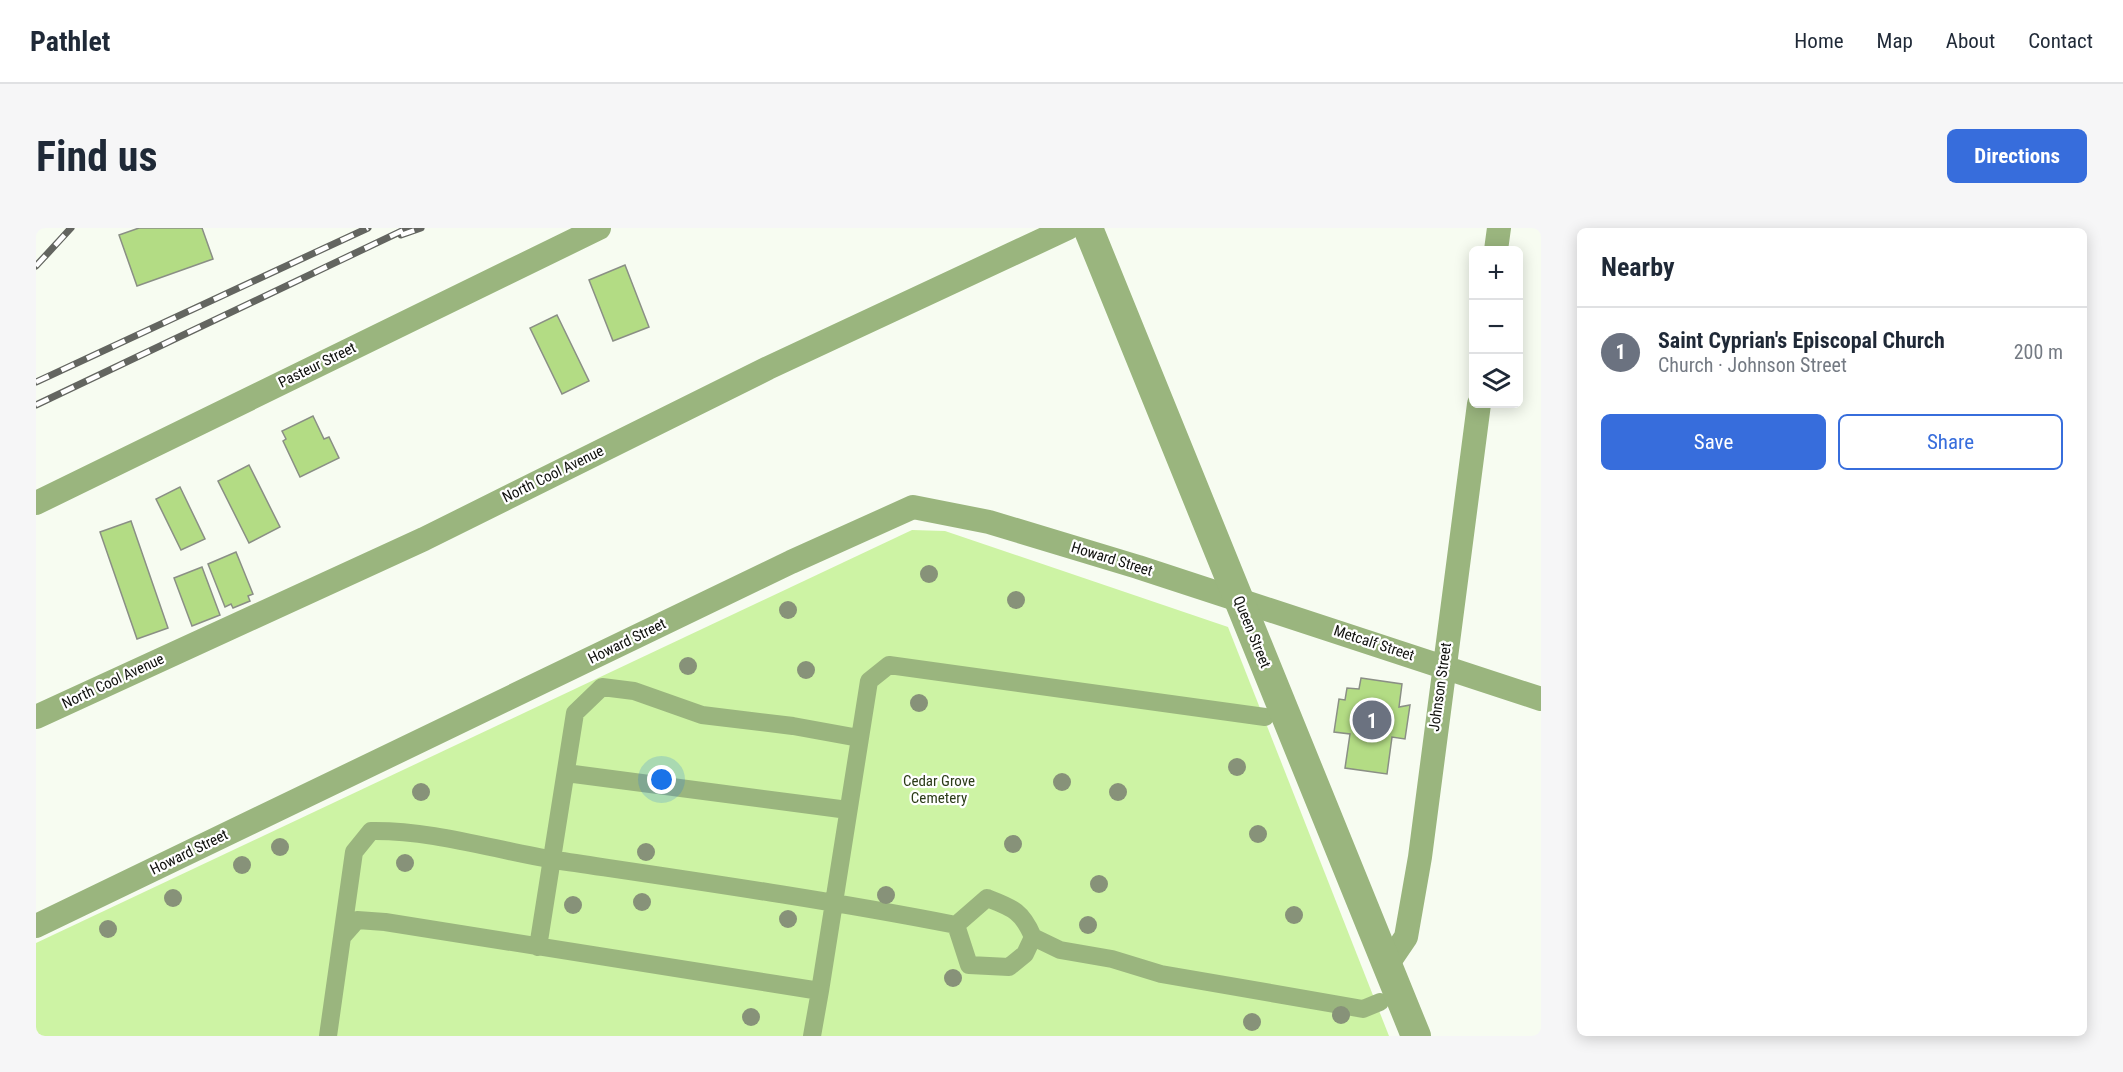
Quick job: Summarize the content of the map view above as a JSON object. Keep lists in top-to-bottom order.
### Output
{
  "streets": {
    "street": [
      "Pasteur Street",
      "North Cool Avenue",
      "Howard Street",
      "Queen Street",
      "Metcalf Street",
      "Johnson Street"
    ]
  },
  "crossings": [
    ["Howard Street", "Queen Street"],
    ["Howard Street", "Metcalf Street"],
    ["Queen Street", "Metcalf Street"],
    ["Queen Street", "Johnson Street"],
    ["Metcalf Street", "Johnson Street"]
  ],
  "parks": ["Cedar Grove Cemetery"],
  "page": {
    "header": "Pathlet",
    "nav": [
      "Home",
      "Map",
      "About",
      "Contact"
    ],
    "buttons": [
      "Directions",
      ["Save", "Share"]
    ],
    "title": "Find us",
    "heading": "Nearby",
    "map_buttons": ["+", "−"],
    "list": [
      {
        "mark": "1",
        "name": "Saint Cyprian's Episcopal Church",
        "note": "Church · Johnson Street",
        "value": "200 m"
      }
    ],
    "pins": "1"
  }
}
